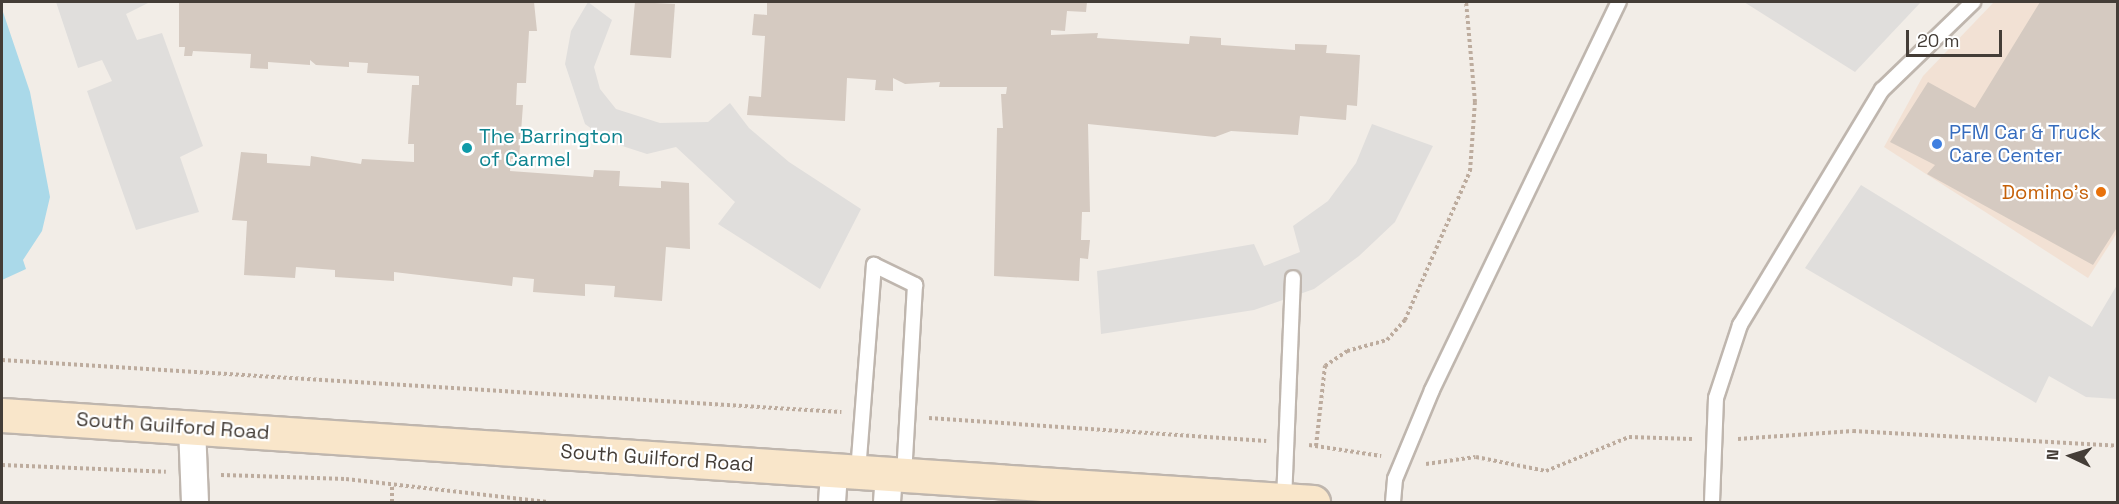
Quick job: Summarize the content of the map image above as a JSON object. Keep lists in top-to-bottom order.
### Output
{
  "streets": {
    "main road": ["South Guilford Road"]
  },
  "places": ["PFM Car & Truck Care Center", "The Barrington of Carmel", "Domino's"],
  "scale_bar": "20 m",
  "north": "left"
}
